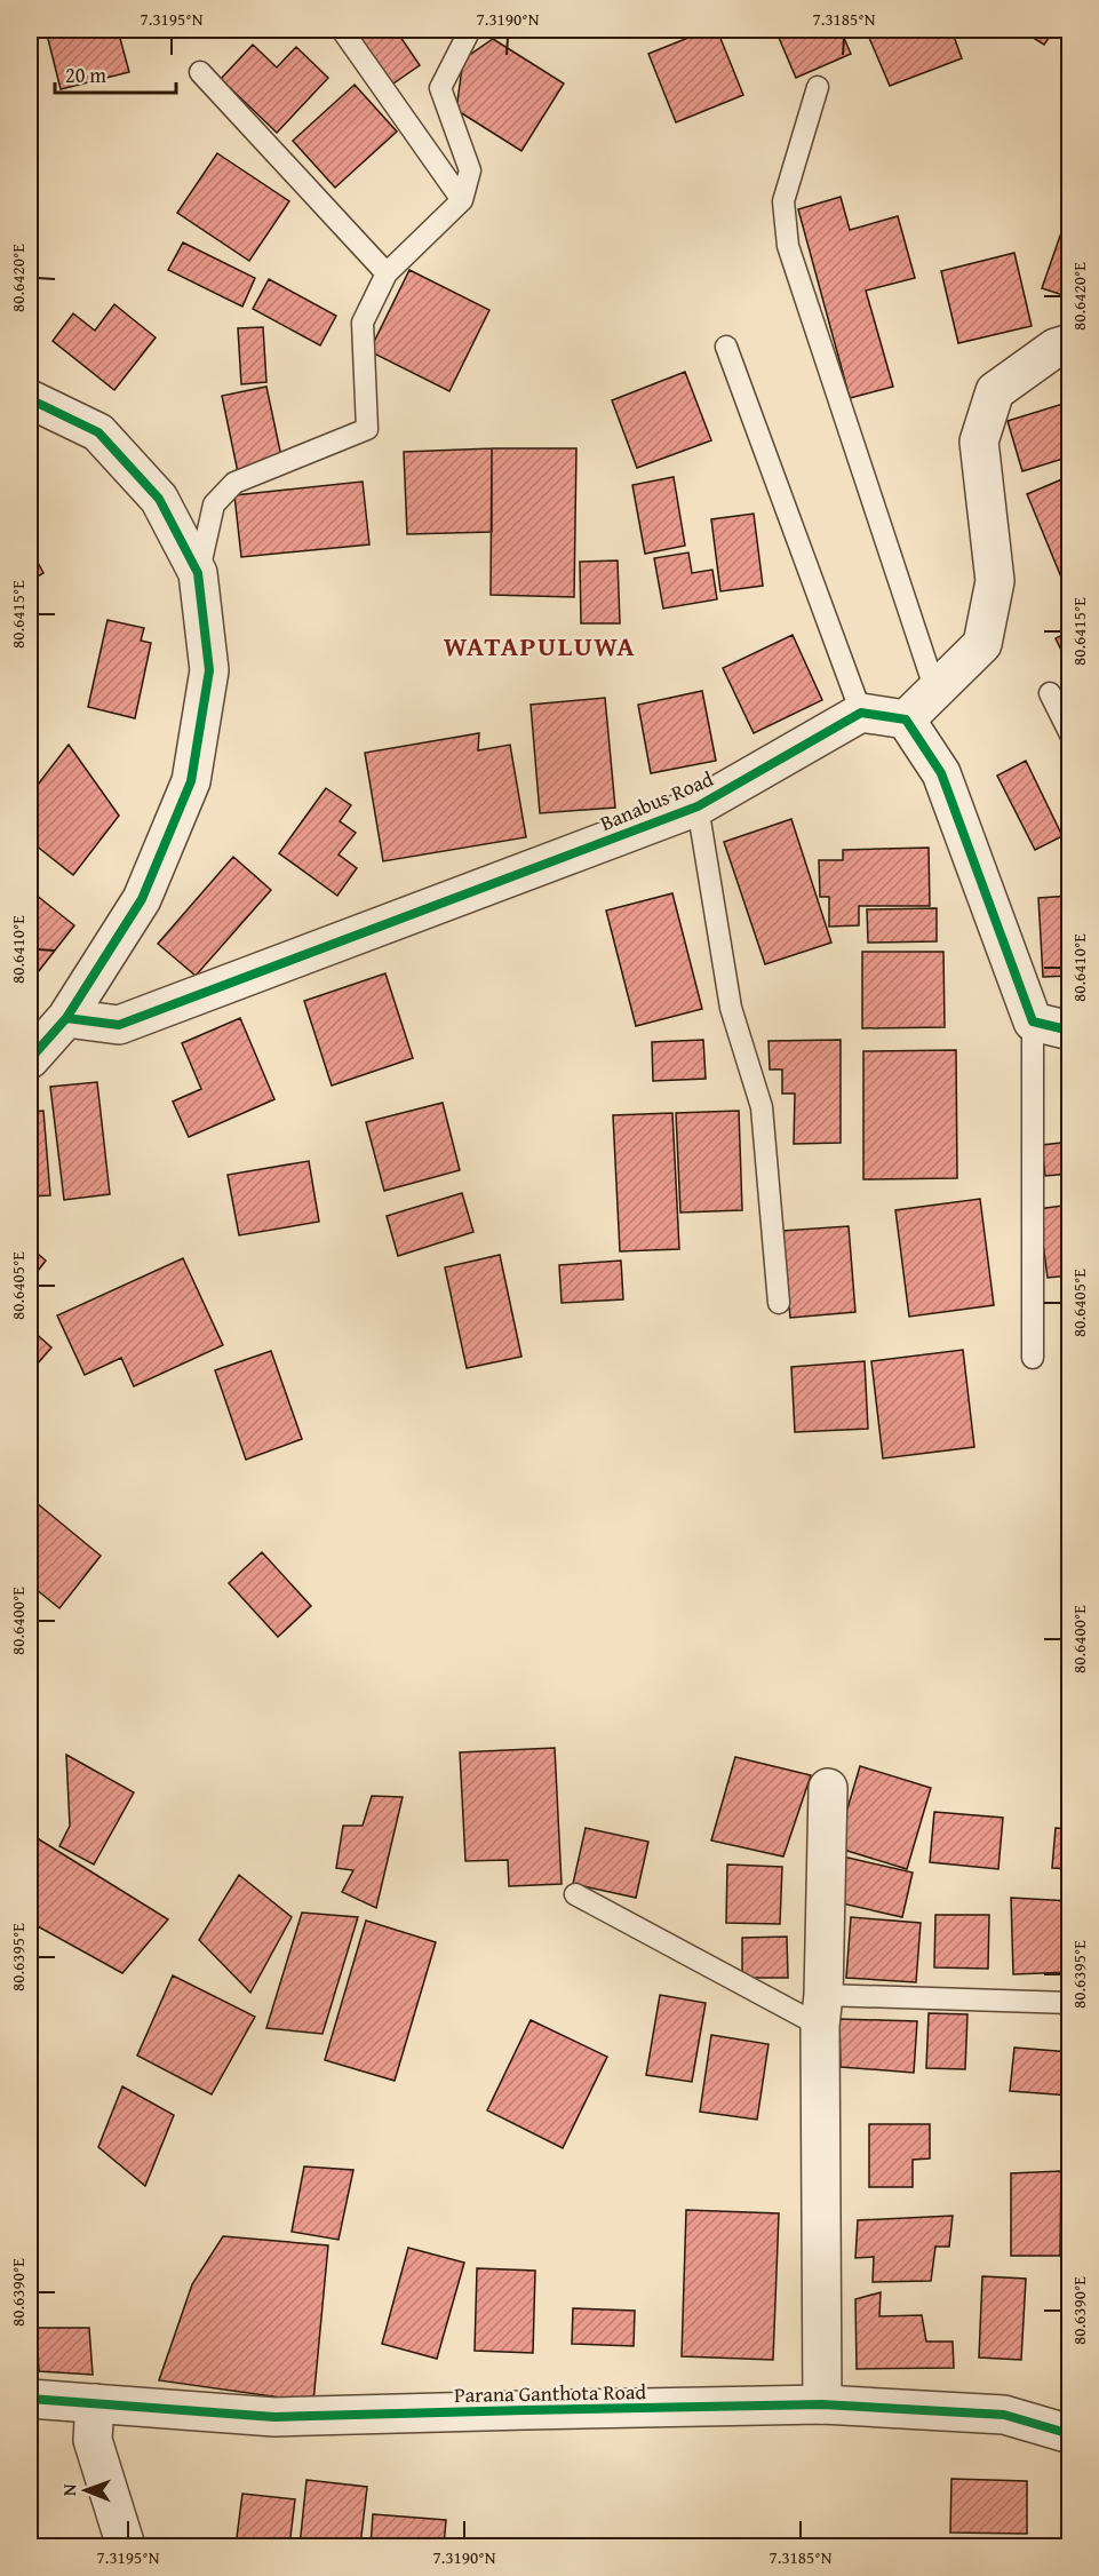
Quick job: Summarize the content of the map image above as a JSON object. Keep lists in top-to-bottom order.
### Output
{
  "streets": {
    "street": ["Banabus Road", "Parana Ganthota Road"]
  },
  "districts": ["WATAPULUWA"],
  "scale_bar": "20 m",
  "north": "left",
  "coordinates": [
    "7.3195°N",
    "7.3190°N",
    "7.3185°N",
    "80.6420°E",
    "80.6415°E",
    "80.6410°E",
    "80.6405°E",
    "80.6400°E",
    "80.6395°E",
    "80.6390°E"
  ]
}
